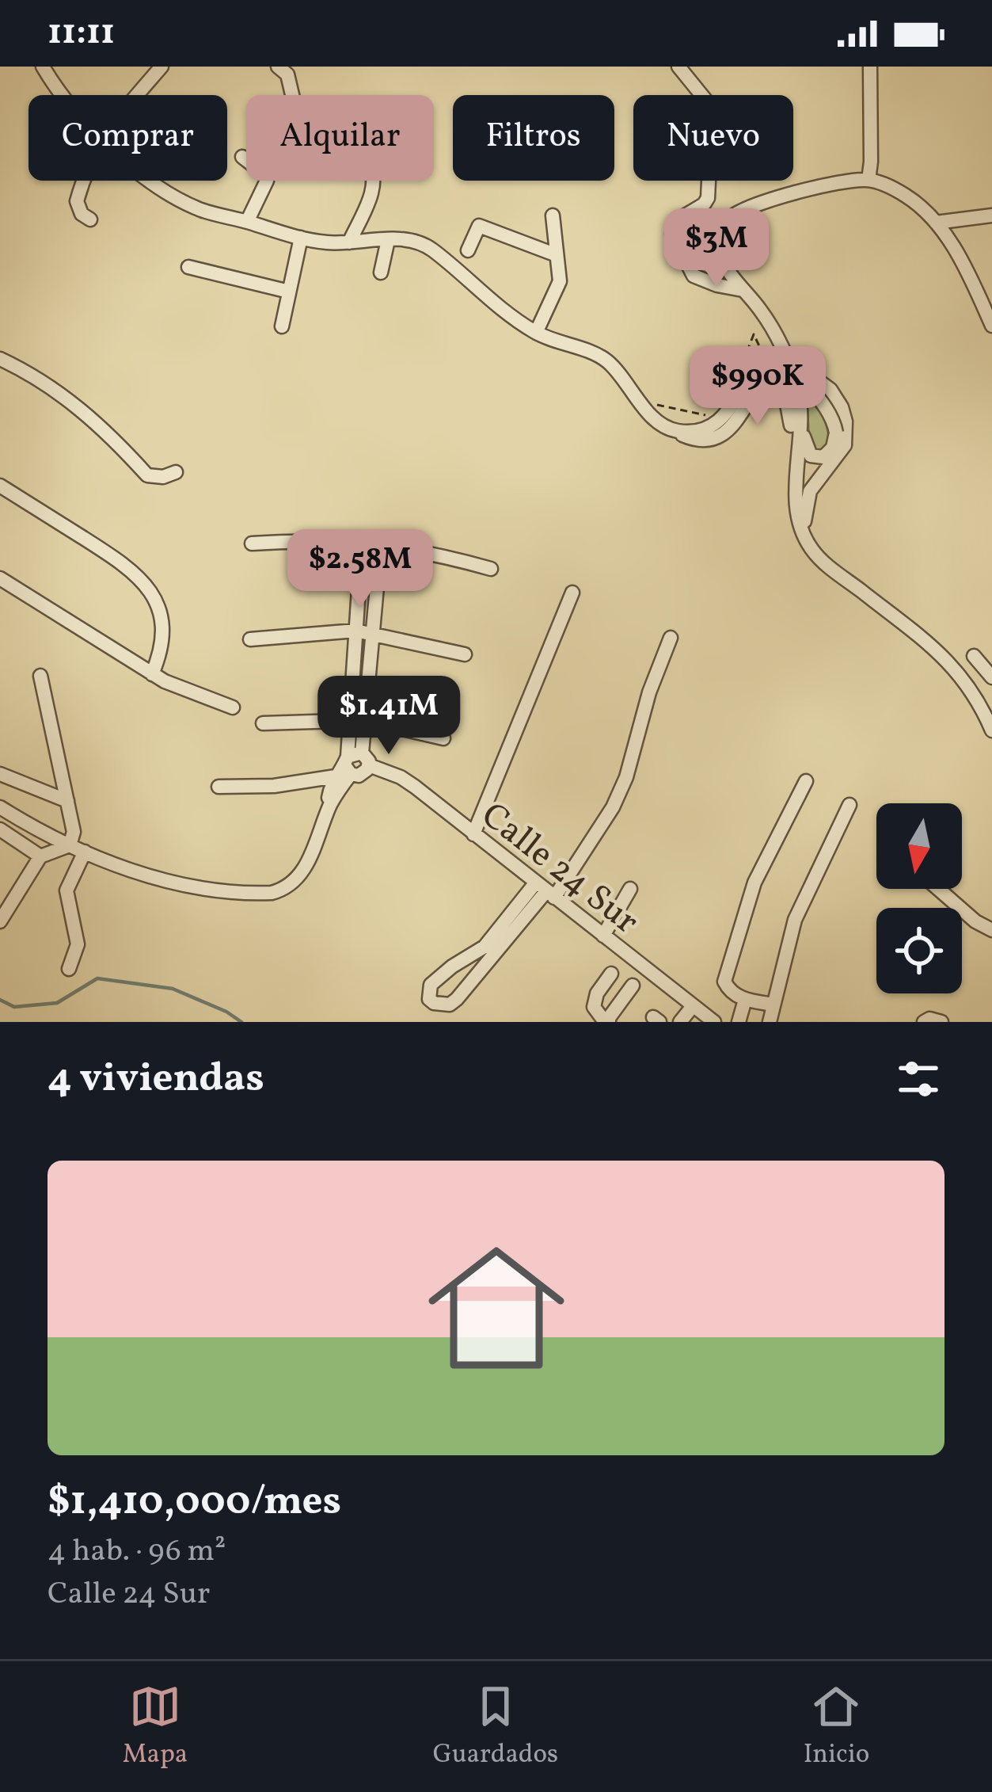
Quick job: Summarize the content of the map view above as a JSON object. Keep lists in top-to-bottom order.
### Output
{
  "streets": {
    "street": ["Calle 24 Sur"]
  },
  "north": "bottom",
  "page": {
    "status": "11:11",
    "chip": [
      "Comprar",
      "Alquilar",
      "Filtros",
      "Nuevo"
    ],
    "price": [
      "$3M",
      "$990K",
      "$2.58M",
      "$1.41M"
    ],
    "heading": "4 viviendas",
    "list": [
      {
        "name": "$1,410,000/mes",
        "note": "4 hab. · 96 m² · Calle 24 Sur"
      }
    ],
    "tabs": ["Mapa", "Guardados", "Inicio"]
  }
}
